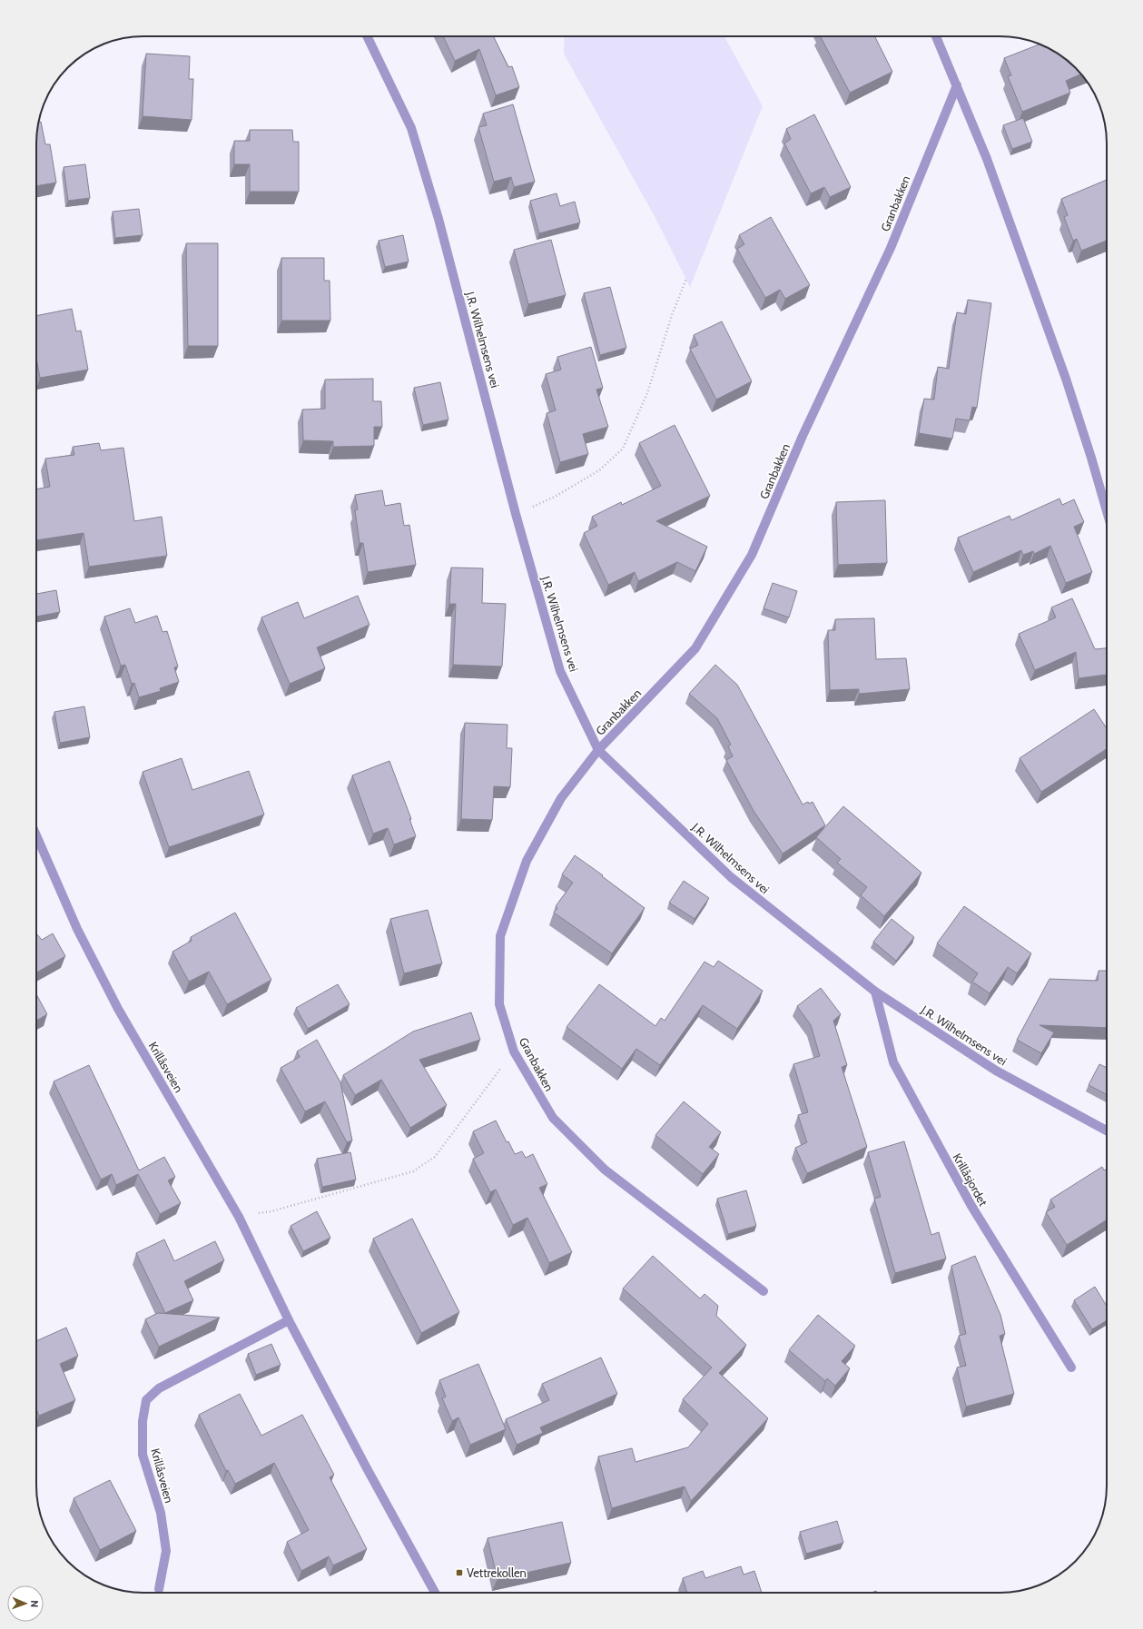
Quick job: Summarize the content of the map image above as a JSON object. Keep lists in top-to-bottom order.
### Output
{
  "streets": {
    "street": [
      "Granbakken",
      "J.R. Wilhelmsens vei",
      "Krillåsveien",
      "Krillåsjordet"
    ]
  },
  "crossings": [
    ["Granbakken", "J.R. Wilhelmsens vei"],
    ["J.R. Wilhelmsens vei", "Krillåsjordet"]
  ],
  "places": {
    "transit": ["Vettrekollen"]
  },
  "north": "right"
}
